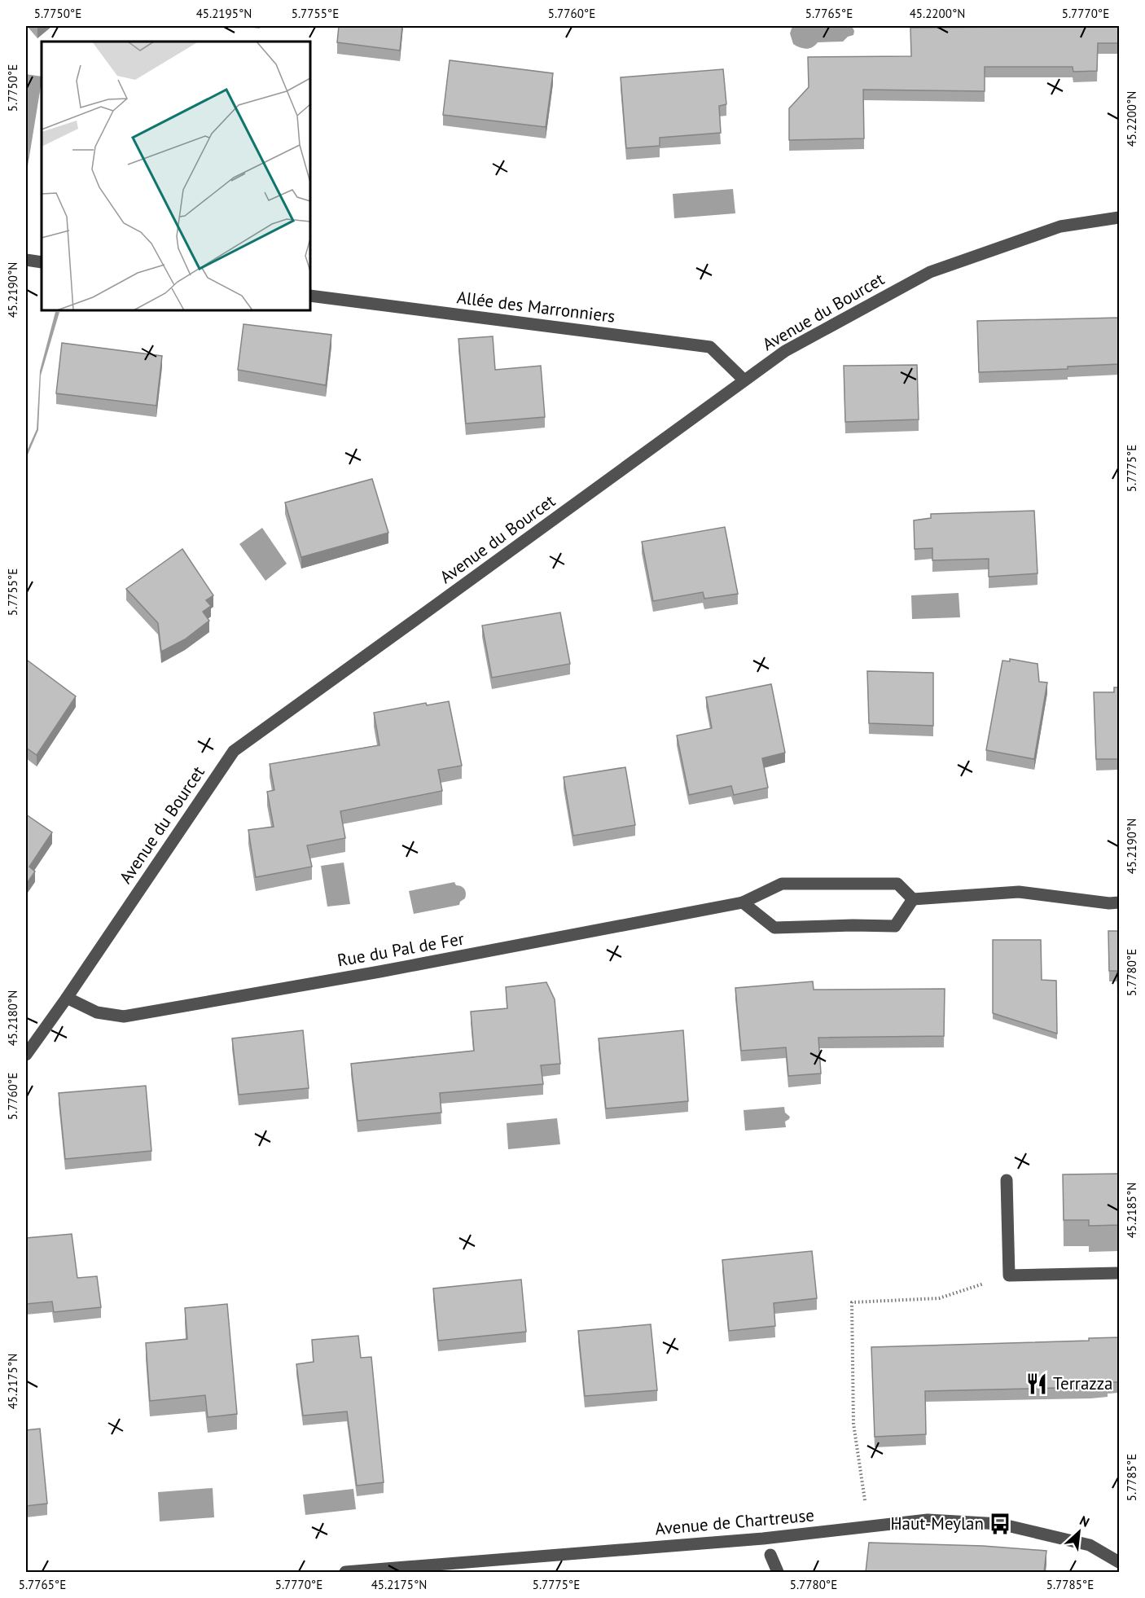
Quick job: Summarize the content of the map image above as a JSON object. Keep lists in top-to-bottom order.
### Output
{
  "streets": {
    "street": [
      "Allée des Marronniers",
      "Avenue du Bourcet",
      "Rue du Pal de Fer",
      "Avenue de Chartreuse"
    ]
  },
  "crossings": [
    ["Allée des Marronniers", "Avenue du Bourcet"],
    ["Avenue du Bourcet", "Rue du Pal de Fer"]
  ],
  "places": {
    "restaurant": ["Terrazza"],
    "bus stop": ["Haut-Meylan"]
  },
  "north": "top right",
  "coordinates": [
    "5.7750°E",
    "45.2195°N",
    "5.7755°E",
    "5.7760°E",
    "5.7765°E",
    "45.2200°N",
    "5.7770°E",
    "45.2190°N",
    "5.7775°E",
    "5.7780°E",
    "45.2180°N",
    "45.2185°N",
    "45.2175°N",
    "5.7785°E"
  ]
}
